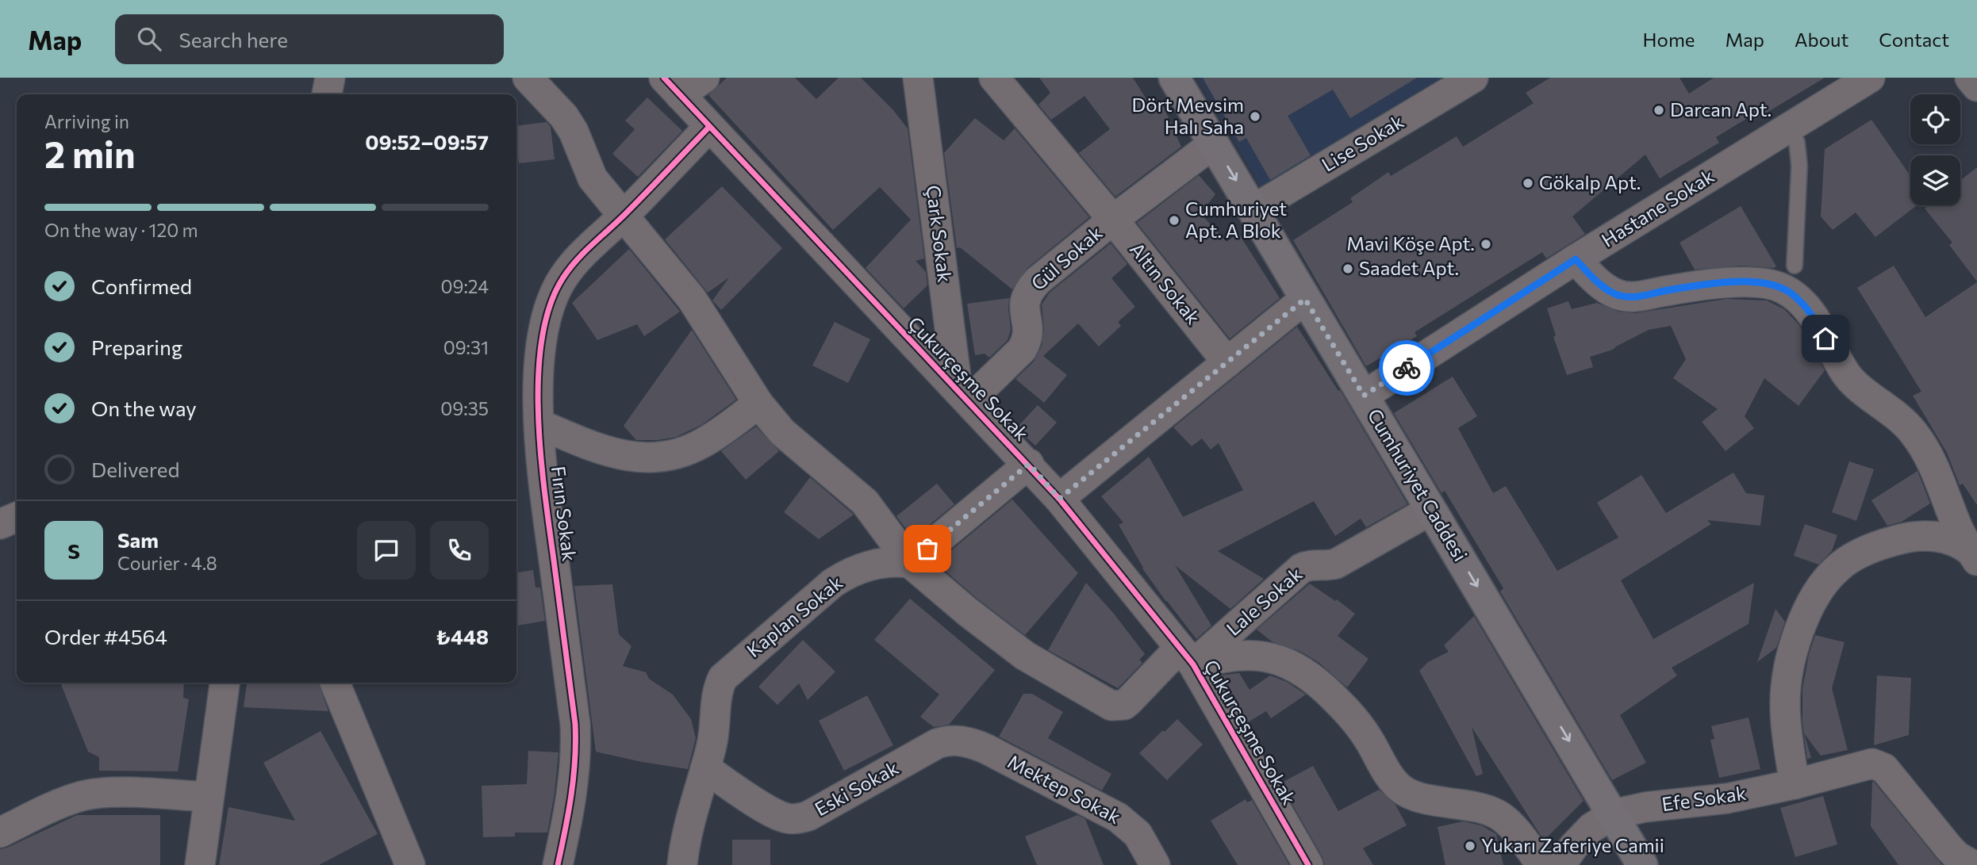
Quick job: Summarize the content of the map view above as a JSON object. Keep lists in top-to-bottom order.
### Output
{
  "streets": {
    "main road": ["Cumhuriyet Caddesi"],
    "street": [
      "Lise Sokak",
      "Hastane Sokak",
      "Çark Sokak",
      "Gül Sokak",
      "Altın Sokak",
      "Çukurçeşme Sokak",
      "Fırın Sokak",
      "Lale Sokak",
      "Kaplan Sokak",
      "Eski Sokak",
      "Mektep Sokak",
      "Efe Sokak"
    ]
  },
  "crossings": [
    ["Lise Sokak", "Cumhuriyet Caddesi"],
    ["Hastane Sokak", "Cumhuriyet Caddesi"],
    ["Çark Sokak", "Gül Sokak"],
    ["Çark Sokak", "Çukurçeşme Sokak"],
    ["Gül Sokak", "Altın Sokak"],
    ["Gül Sokak", "Çukurçeşme Sokak"],
    ["Gül Sokak", "Cumhuriyet Caddesi"],
    ["Çukurçeşme Sokak", "Fırın Sokak"],
    ["Çukurçeşme Sokak", "Lale Sokak"],
    ["Cumhuriyet Caddesi", "Lale Sokak"],
    ["Cumhuriyet Caddesi", "Efe Sokak"],
    ["Fırın Sokak", "Lale Sokak"],
    ["Lale Sokak", "Kaplan Sokak"],
    ["Kaplan Sokak", "Eski Sokak"],
    ["Eski Sokak", "Mektep Sokak"]
  ],
  "one_way": ["Cumhuriyet Caddesi"],
  "places": [
    "Darcan Apt.",
    "Dört Mevsim Halı Saha",
    "Gökalp Apt.",
    "Cumhuriyet Apt. A Blok",
    "Mavi Köşe Apt.",
    "Saadet Apt.",
    "Yukarı Zaferiye Camii"
  ],
  "page": {
    "header": "Map",
    "search": "Search here",
    "nav": [
      "Home",
      "Map",
      "About",
      "Contact"
    ],
    "heading": ["2 min", "Arriving in", "09:52–09:57"],
    "panel": [
      "Sam",
      "Courier · 4.8",
      "Order #4564",
      "₺448"
    ],
    "bar": "On the way · 120 m",
    "list": [
      ["Confirmed", "09:24"],
      ["Preparing", "09:31"],
      ["On the way", "09:35"],
      "Delivered"
    ],
    "round": "S"
  }
}
